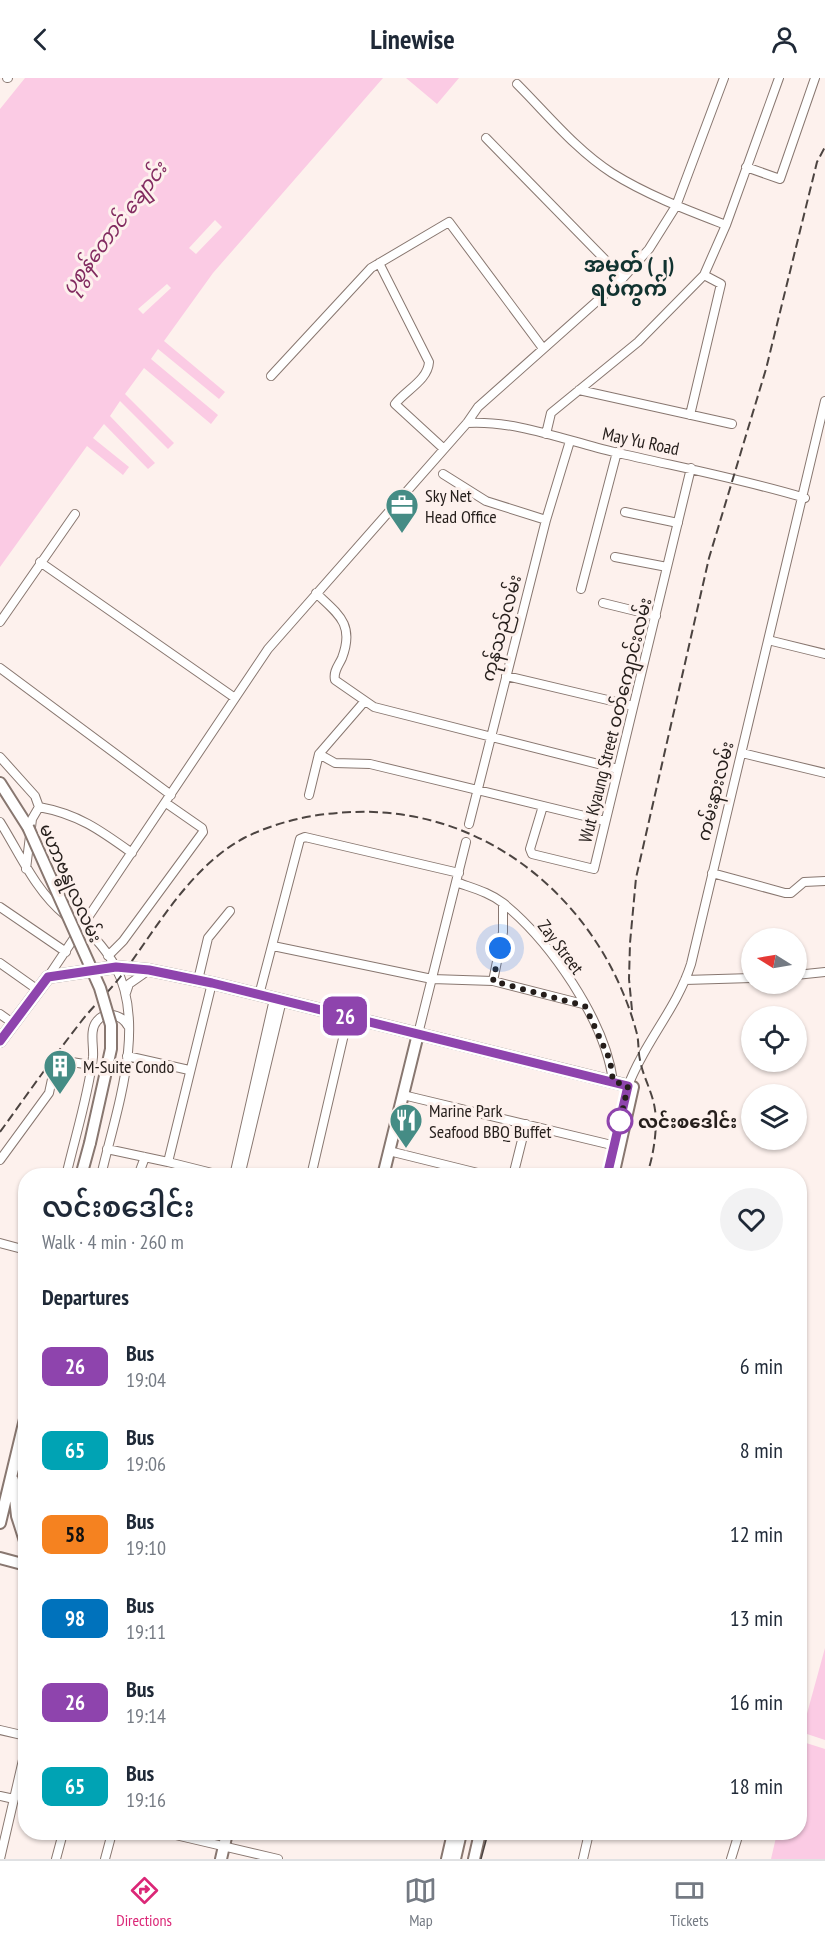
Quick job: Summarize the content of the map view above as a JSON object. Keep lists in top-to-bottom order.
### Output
{
  "streets": {
    "main road": ["ကမ်းနားလမ်း", "မဟာဗန္ဓုလလမ်း"],
    "street": [
      "May Yu Road",
      "ကုန်သည်လမ်း",
      "Wut Kyaung Street ဝတ်ကျောင်းလမ်း",
      "Zay Street"
    ]
  },
  "crossings": [
    ["May Yu Road", "ကုန်သည်လမ်း"],
    ["May Yu Road", "Wut Kyaung Street ဝတ်ကျောင်းလမ်း"],
    ["May Yu Road", "ကမ်းနားလမ်း"]
  ],
  "districts": ["အမှတ် (၂) ရပ်ကွက်"],
  "water": ["ပုစွန်တောင် ချောင်း"],
  "places": {
    "office": ["Sky Net Head Office"],
    "building": ["M-Suite Condo"],
    "other": ["လင်းစဒေါင်း"],
    "restaurant": ["Marine Park Seafood BBQ Buffet"]
  },
  "lines": ["bus line 26"],
  "north": "left",
  "page": {
    "header": "Linewise",
    "on_map": "26",
    "heading": [
      ["လင်းစဒေါင်း", "Walk · 4 min · 260 m"],
      "Departures"
    ],
    "list": [
      {
        "mark": "26",
        "name": "Bus",
        "note": "19:04",
        "value": "6 min"
      },
      {
        "mark": "65",
        "name": "Bus",
        "note": "19:06",
        "value": "8 min"
      },
      {
        "mark": "58",
        "name": "Bus",
        "note": "19:10",
        "value": "12 min"
      },
      {
        "mark": "98",
        "name": "Bus",
        "note": "19:11",
        "value": "13 min"
      },
      {
        "mark": "26",
        "name": "Bus",
        "note": "19:14",
        "value": "16 min"
      },
      {
        "mark": "65",
        "name": "Bus",
        "note": "19:16",
        "value": "18 min"
      }
    ],
    "tabs": ["Directions", "Map", "Tickets"]
  }
}
